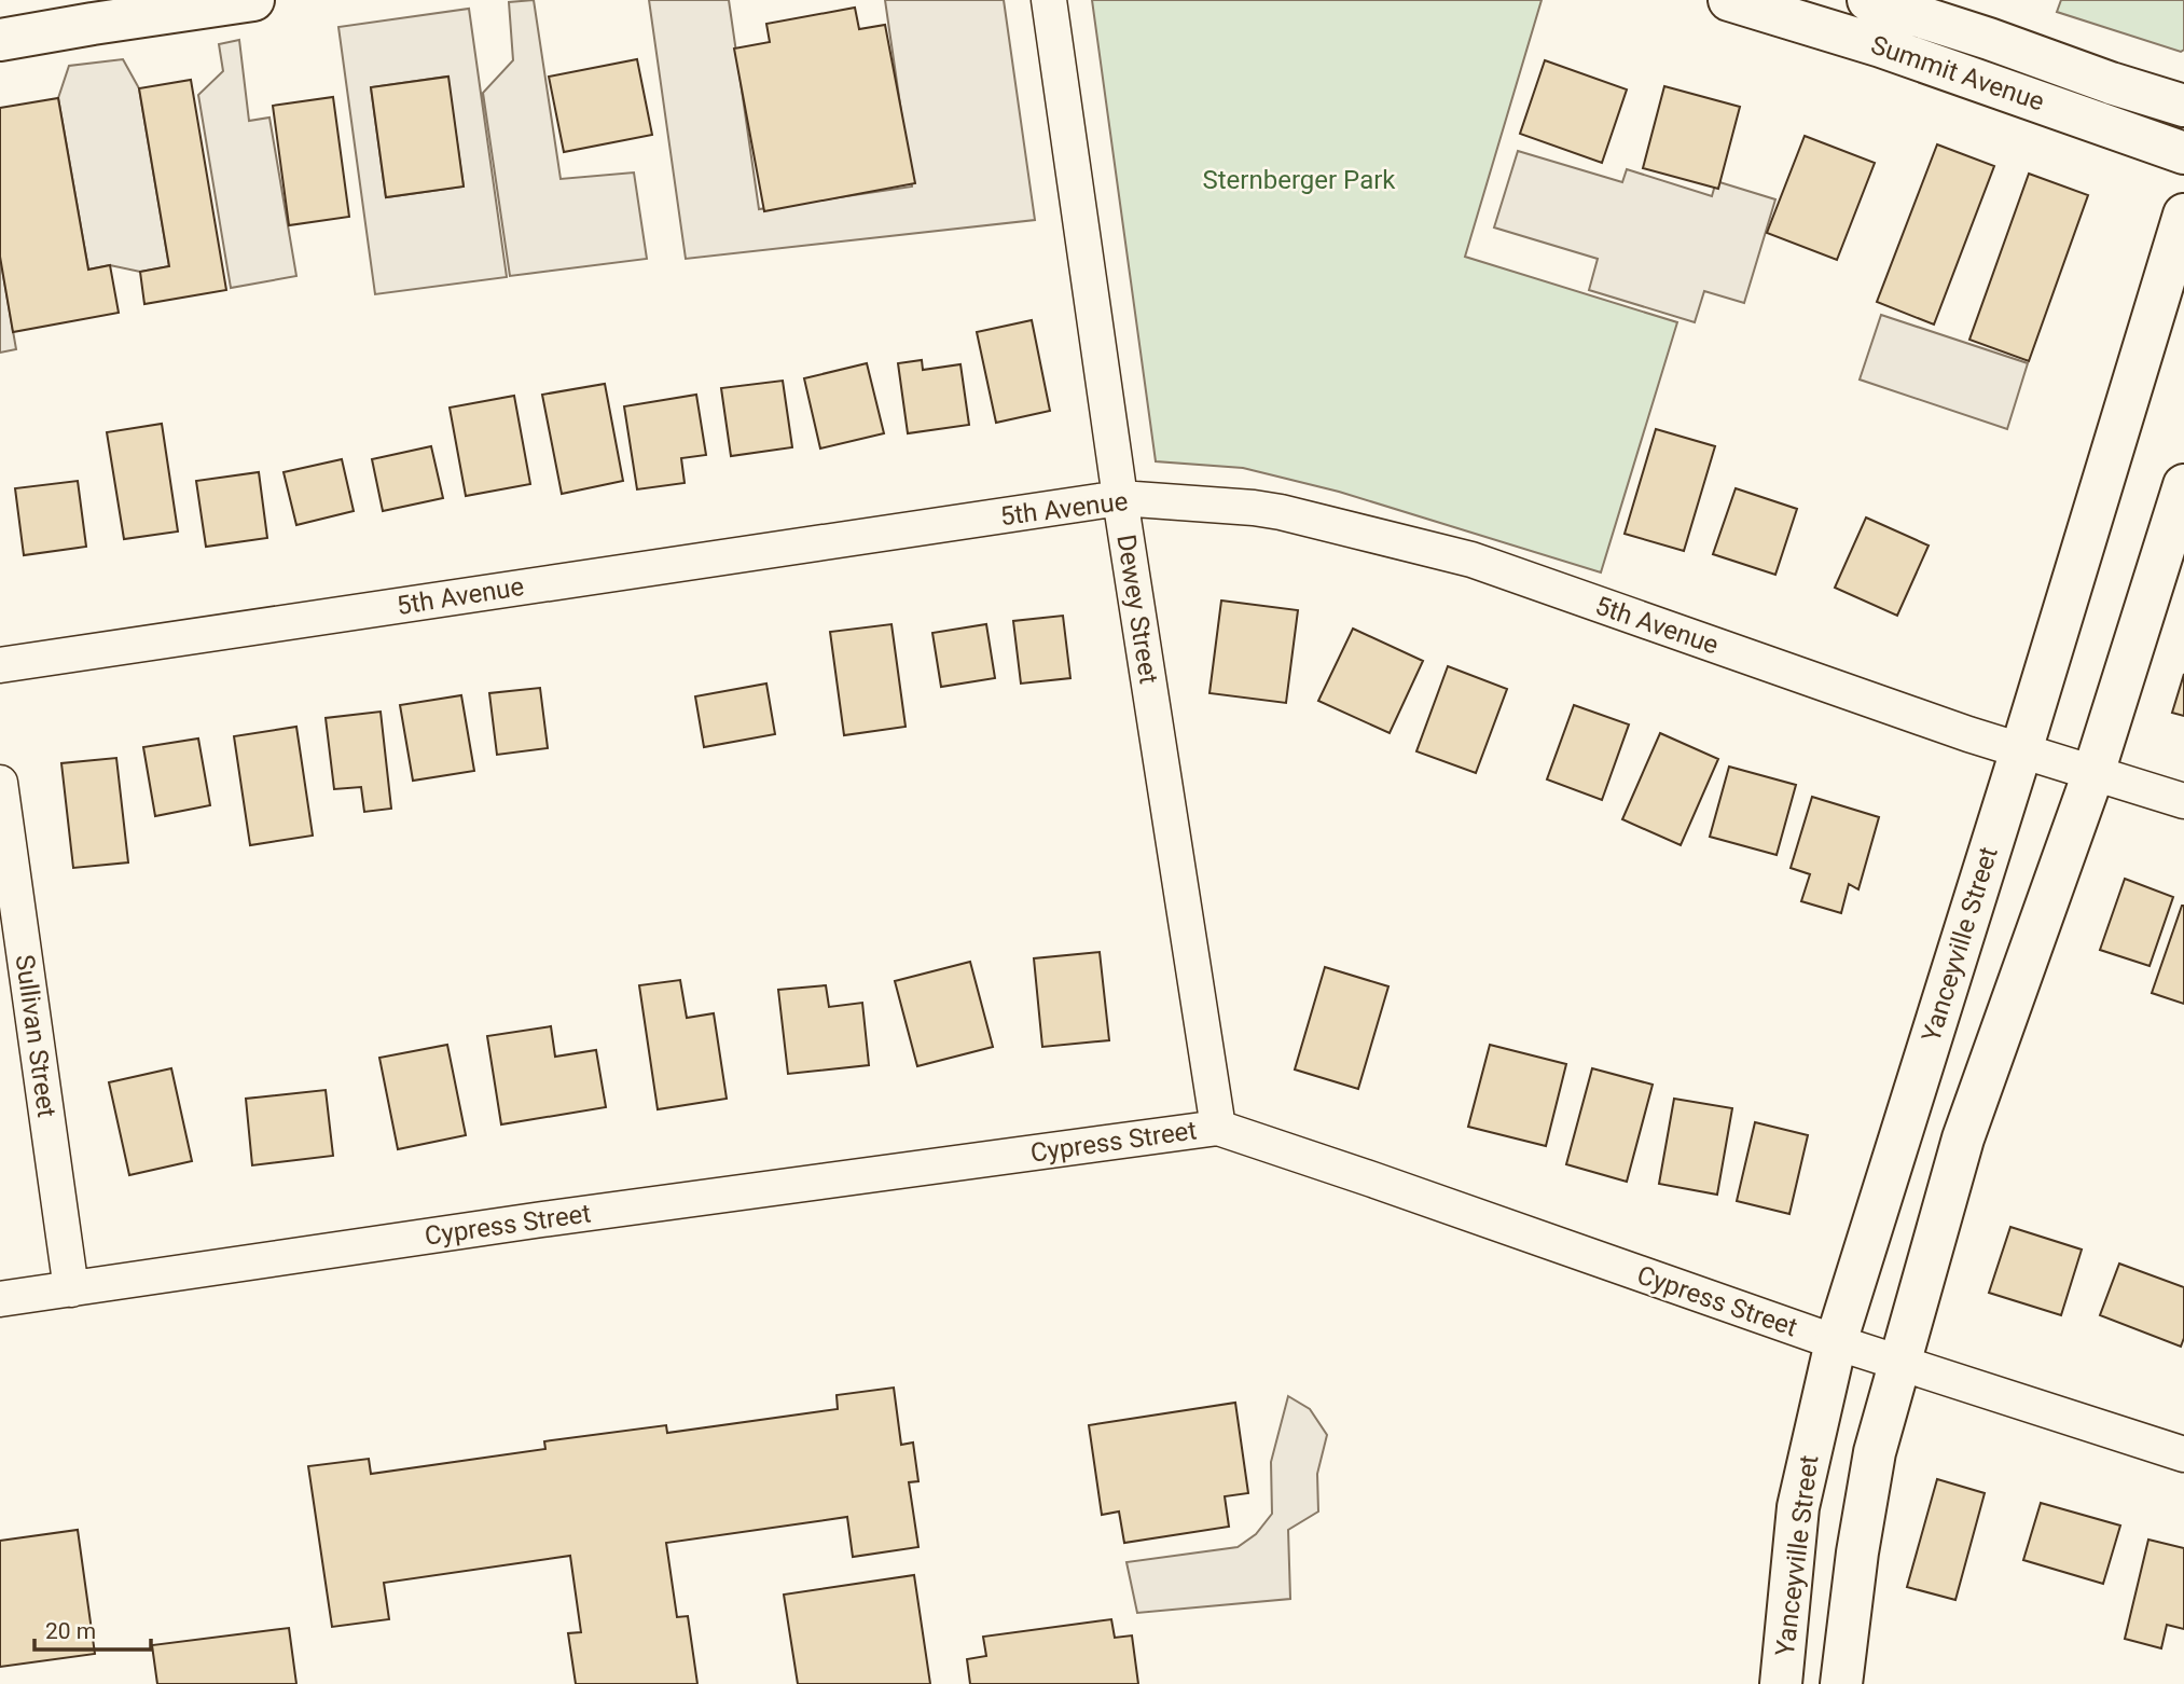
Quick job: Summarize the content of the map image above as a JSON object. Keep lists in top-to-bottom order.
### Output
{
  "streets": {
    "main road": ["Summit Avenue", "Yanceyville Street"],
    "street": [
      "5th Avenue",
      "Dewey Street",
      "Sullivan Street",
      "Cypress Street"
    ]
  },
  "crossings": [
    ["5th Avenue", "Dewey Street"],
    ["5th Avenue", "Yanceyville Street"],
    ["Dewey Street", "Cypress Street"],
    ["Yanceyville Street", "Cypress Street"],
    ["Sullivan Street", "Cypress Street"]
  ],
  "parks": ["Sternberger Park"],
  "scale_bar": "20 m"
}
